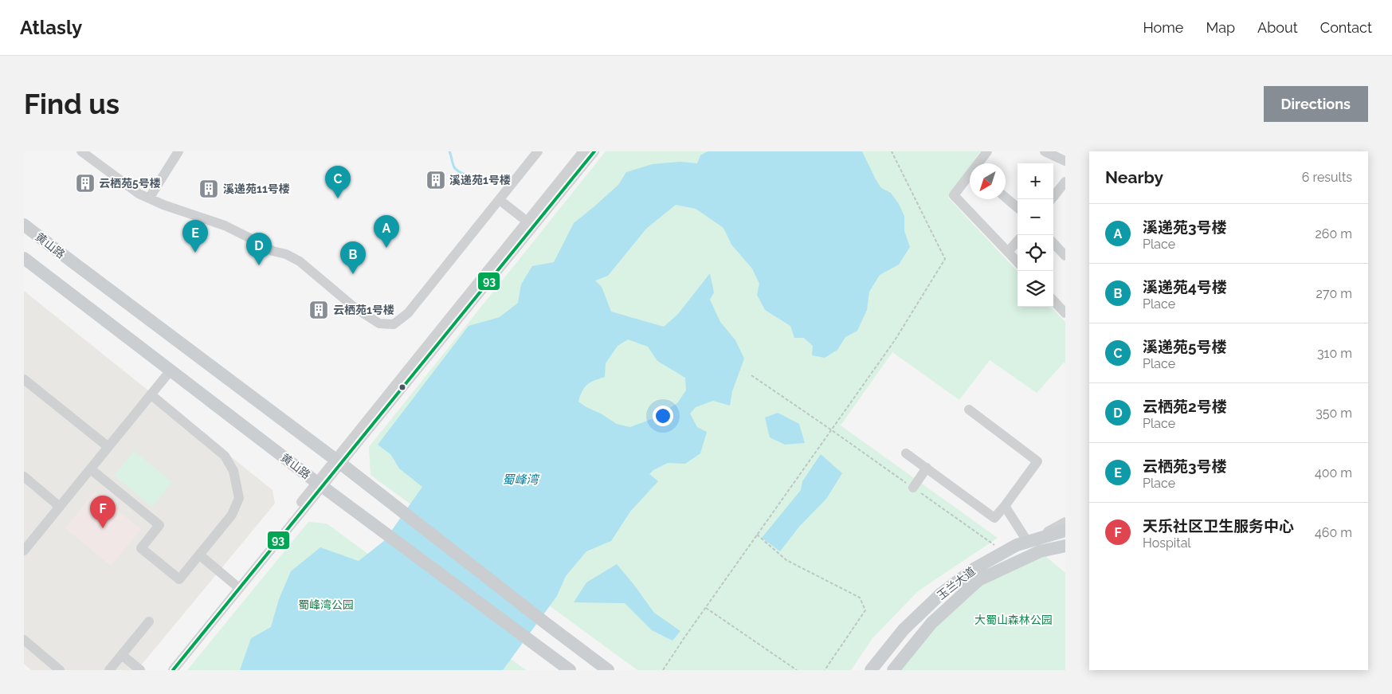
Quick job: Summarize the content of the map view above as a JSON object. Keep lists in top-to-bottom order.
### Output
{
  "streets": {
    "main road": ["黄山路", "玉兰大道"]
  },
  "water": ["蜀峰湾"],
  "parks": ["蜀峰湾公园", "大蜀山森林公园"],
  "places": {
    "building": [
      "溪递苑1号楼",
      "云栖苑5号楼",
      "溪递苑11号楼",
      "云栖苑1号楼"
    ]
  },
  "lines": ["transit line 93"],
  "north": "bottom left",
  "page": {
    "header": "Atlasly",
    "nav": [
      "Home",
      "Map",
      "About",
      "Contact"
    ],
    "buttons": "Directions",
    "title": "Find us",
    "heading": ["Nearby", "6 results"],
    "map_buttons": ["+", "−"],
    "pins": [
      "C",
      "A",
      "E",
      "D",
      "B",
      "F"
    ],
    "list": [
      {
        "mark": "A",
        "name": "溪递苑3号楼",
        "note": "Place",
        "value": "260 m"
      },
      {
        "mark": "B",
        "name": "溪递苑4号楼",
        "note": "Place",
        "value": "270 m"
      },
      {
        "mark": "C",
        "name": "溪递苑5号楼",
        "note": "Place",
        "value": "310 m"
      },
      {
        "mark": "D",
        "name": "云栖苑2号楼",
        "note": "Place",
        "value": "350 m"
      },
      {
        "mark": "E",
        "name": "云栖苑3号楼",
        "note": "Place",
        "value": "400 m"
      },
      {
        "mark": "F",
        "name": "天乐社区卫生服务中心",
        "note": "Hospital",
        "value": "460 m"
      }
    ]
  }
}
